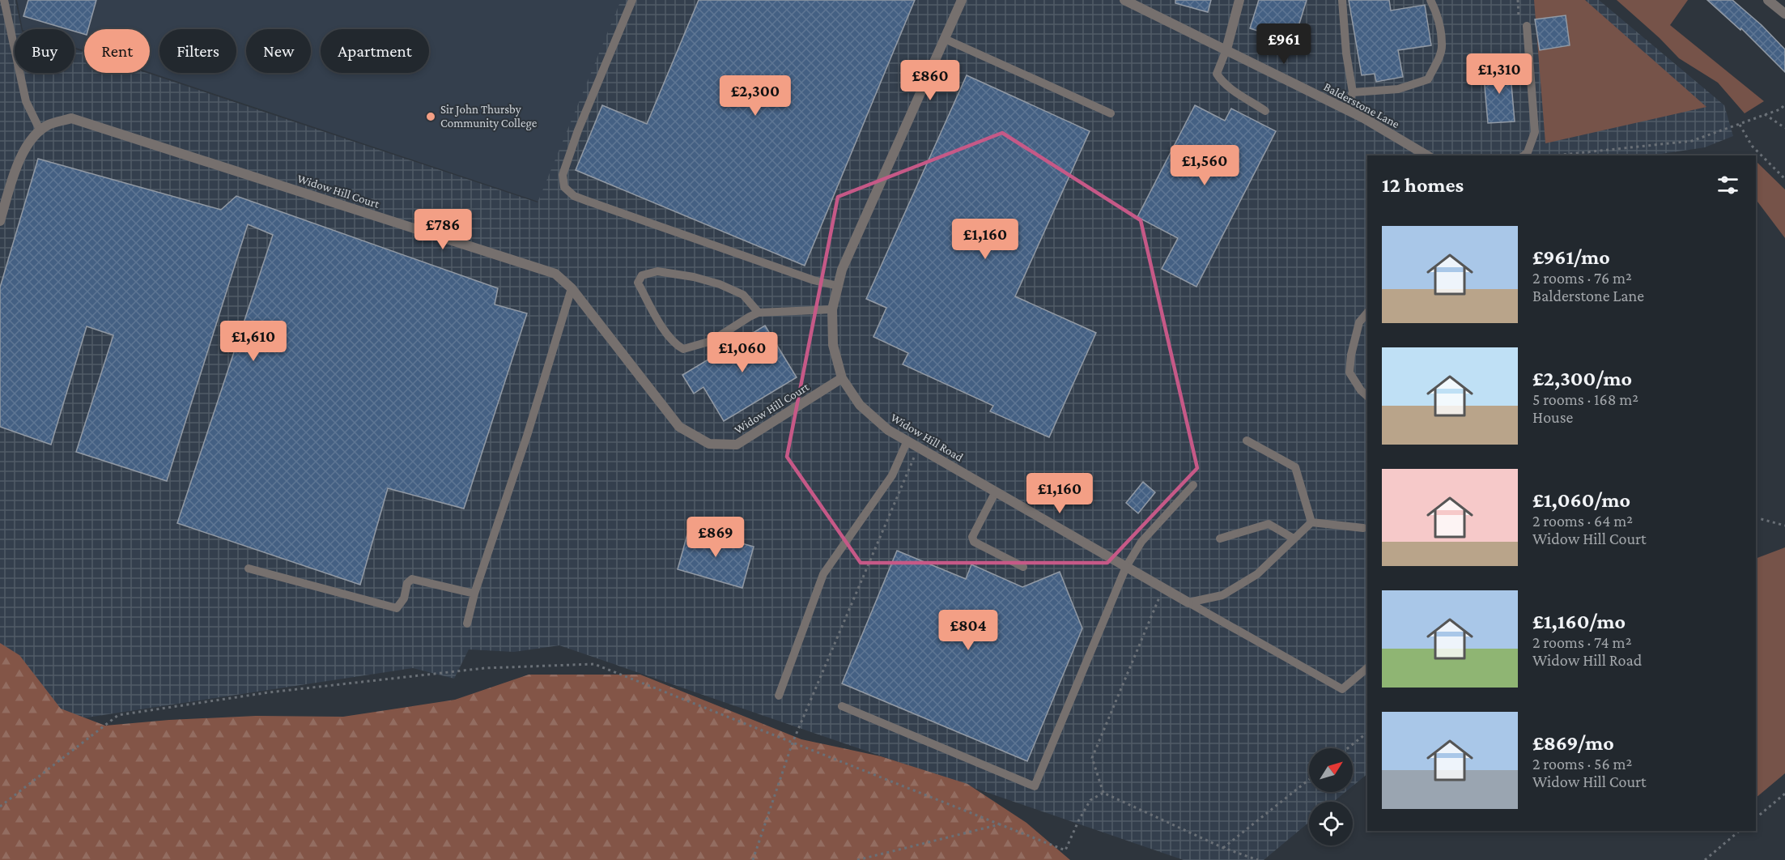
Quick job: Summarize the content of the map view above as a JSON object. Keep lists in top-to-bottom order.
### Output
{
  "streets": {
    "street": ["Balderstone Lane", "Widow Hill Court", "Widow Hill Road"]
  },
  "crossings": [
    ["Widow Hill Court", "Widow Hill Road"]
  ],
  "places": ["Sir John Thursby Community College"],
  "north": "top right",
  "page": {
    "price": [
      "£961",
      "£1,310",
      "£860",
      "£2,300",
      "£1,560",
      "£786",
      "£1,160",
      "£1,610",
      "£1,060",
      "£1,160",
      "£869",
      "£804"
    ],
    "chip": [
      "Buy",
      "Rent",
      "Filters",
      "New",
      "Apartment"
    ],
    "heading": "12 homes",
    "list": [
      {
        "name": "£961/mo",
        "note": "2 rooms · 76 m² · Balderstone Lane"
      },
      {
        "name": "£2,300/mo",
        "note": "5 rooms · 168 m² · House"
      },
      {
        "name": "£1,060/mo",
        "note": "2 rooms · 64 m² · Widow Hill Court"
      },
      {
        "name": "£1,160/mo",
        "note": "2 rooms · 74 m² · Widow Hill Road"
      },
      {
        "name": "£869/mo",
        "note": "2 rooms · 56 m² · Widow Hill Court"
      }
    ]
  }
}
